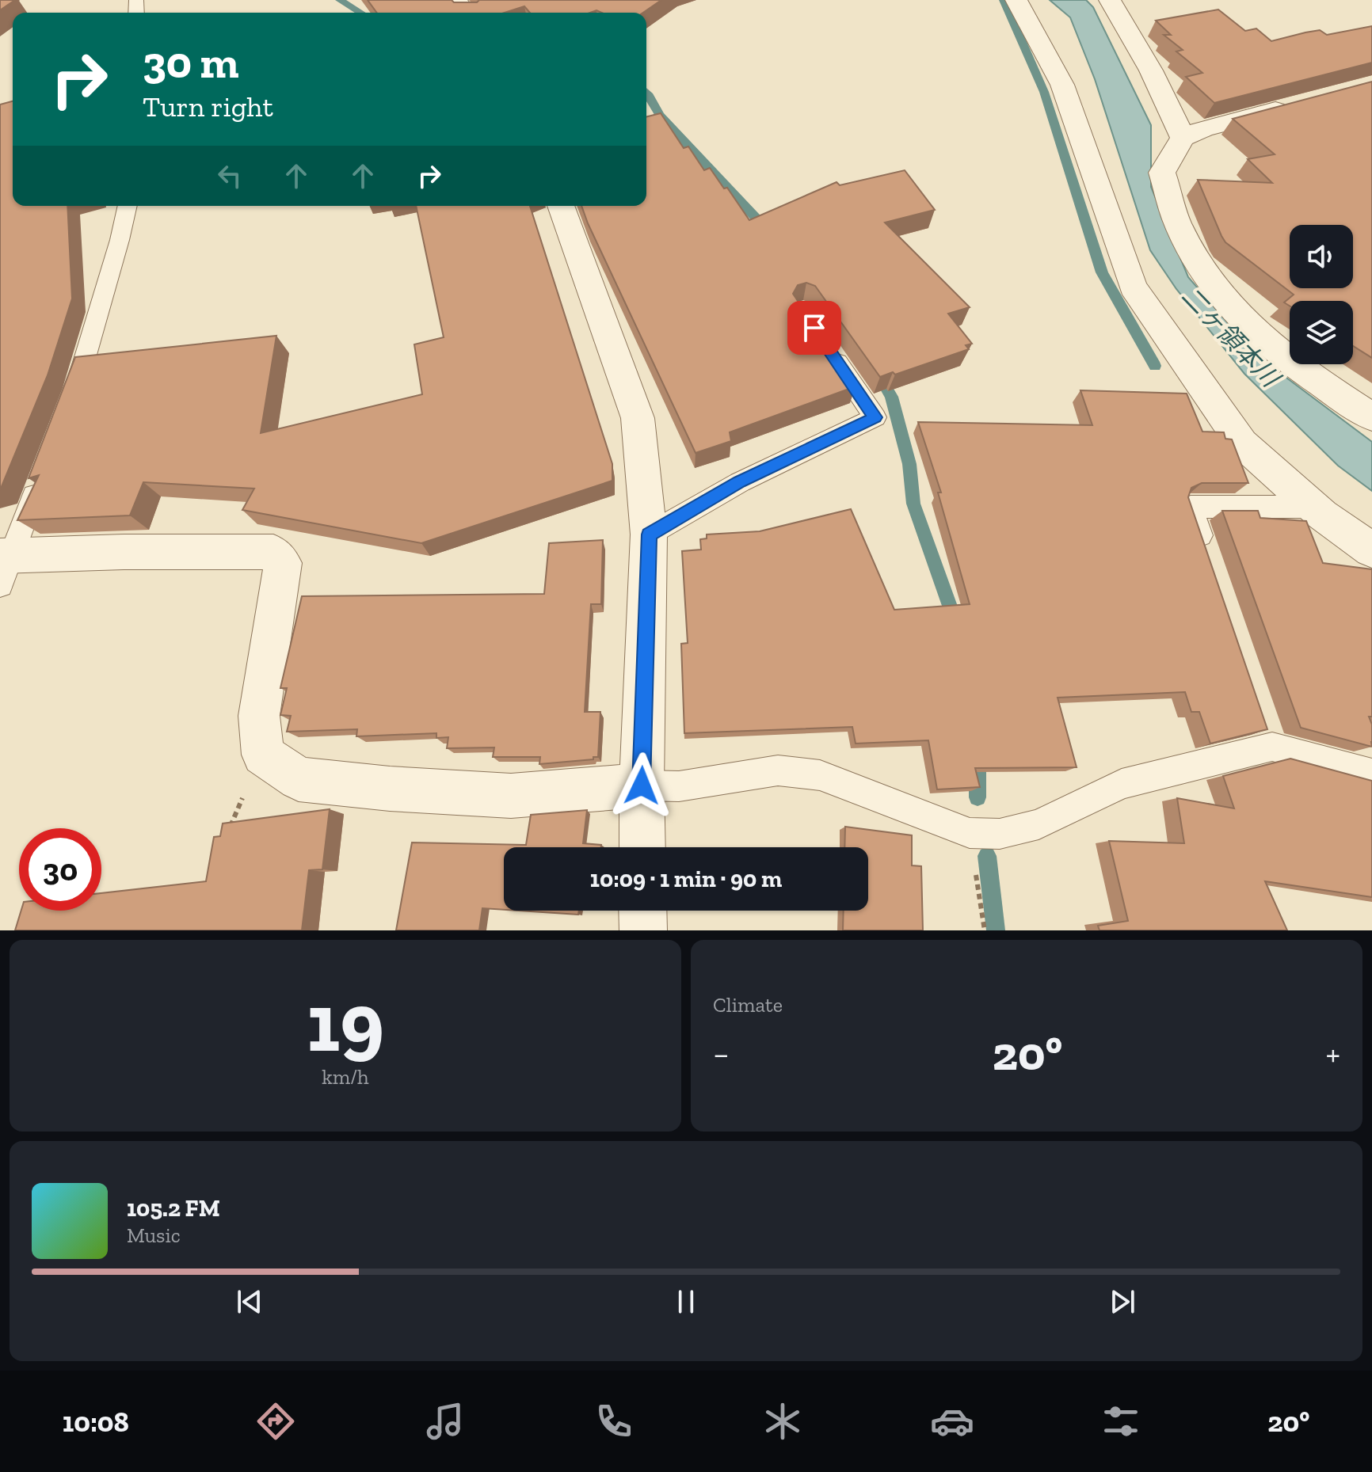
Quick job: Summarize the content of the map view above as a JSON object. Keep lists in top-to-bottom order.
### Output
{
  "water": ["二ヶ領本川"],
  "page": {
    "turn": ["30 m", "Turn right"],
    "limit": "30",
    "trip": "10:09 · 1 min · 90 m",
    "tile": [
      ["19", "km/h"],
      "Climate"
    ],
    "heat": ["−", "20°", "+"],
    "song": ["105.2 FM", "Music"],
    "tabs": ["10:08", "20°"]
  }
}
